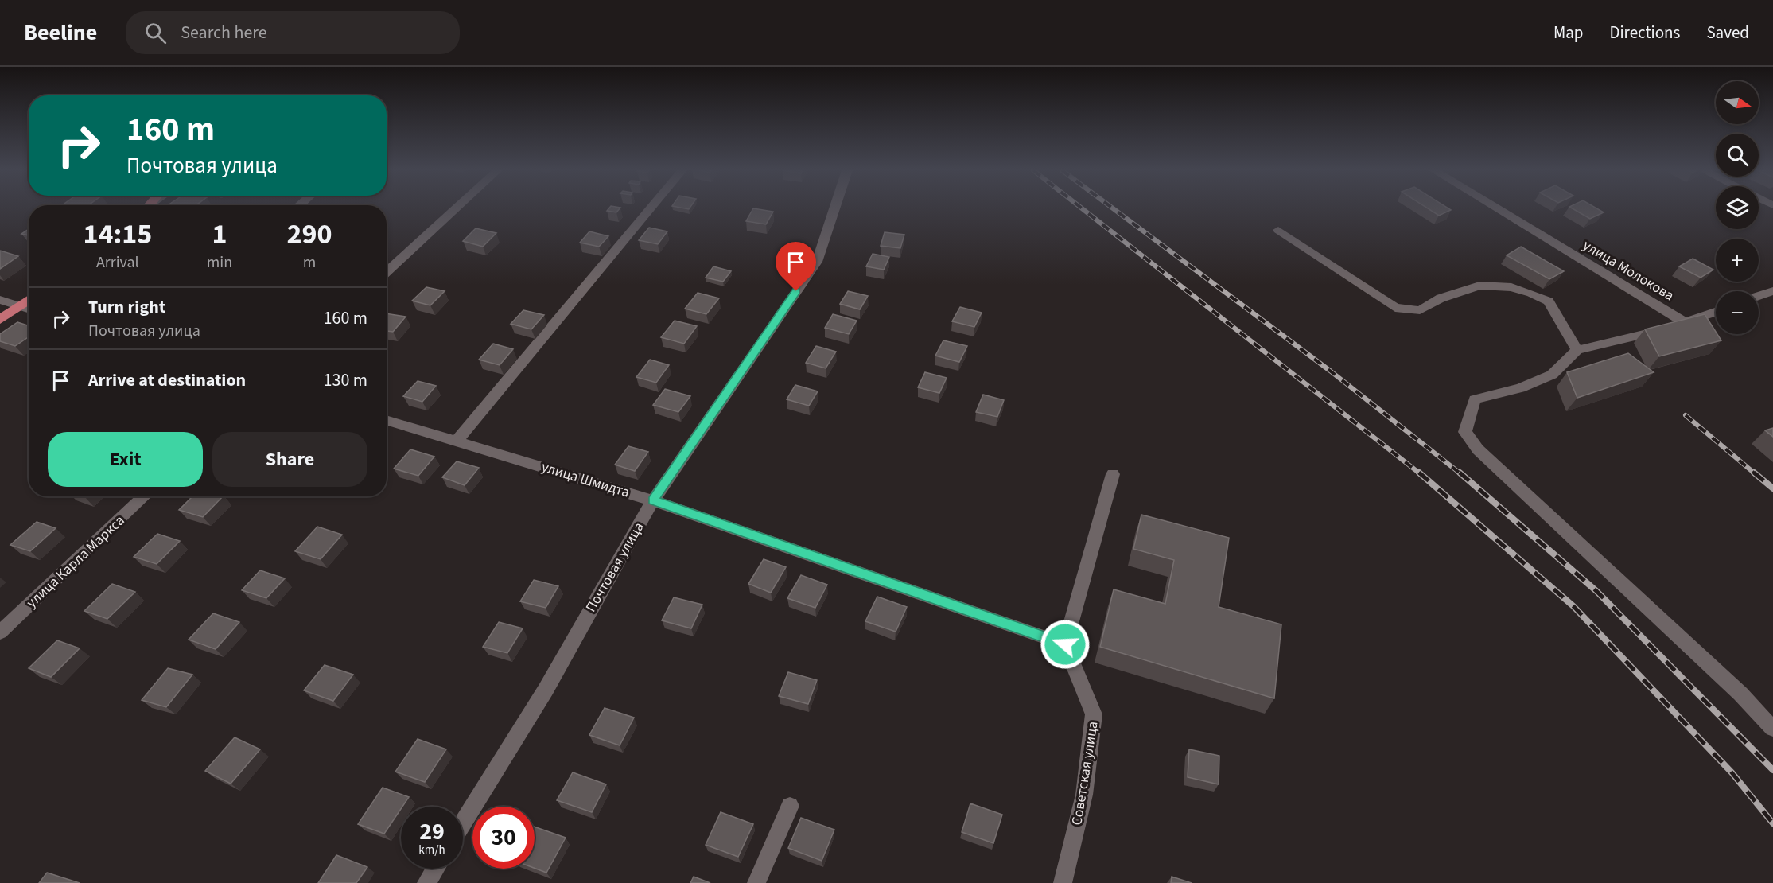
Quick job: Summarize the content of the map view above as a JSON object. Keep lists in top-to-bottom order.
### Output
{
  "streets": {
    "street": [
      "улица Молокова",
      "улица Шмидта",
      "улица Карла Маркса",
      "Почтовая улица",
      "Советская улица"
    ]
  },
  "crossings": [
    ["улица Шмидта", "Почтовая улица"],
    ["улица Шмидта", "Советская улица"]
  ],
  "north": "right",
  "page": {
    "header": "Beeline",
    "search": "Search here",
    "nav": ["Map", "Directions", "Saved"],
    "map_buttons": ["+", "−"],
    "turn": ["160 m", "Почтовая улица"],
    "eta": [
      "14:15",
      "Arrival",
      "1",
      "min",
      "290",
      "m"
    ],
    "list": [
      {
        "name": "Turn right",
        "note": "Почтовая улица",
        "value": "160 m"
      },
      {
        "name": "Arrive at destination",
        "value": "130 m"
      }
    ],
    "buttons": ["Exit", "Share"],
    "speed": "29 km/h",
    "limit": "30"
  }
}
